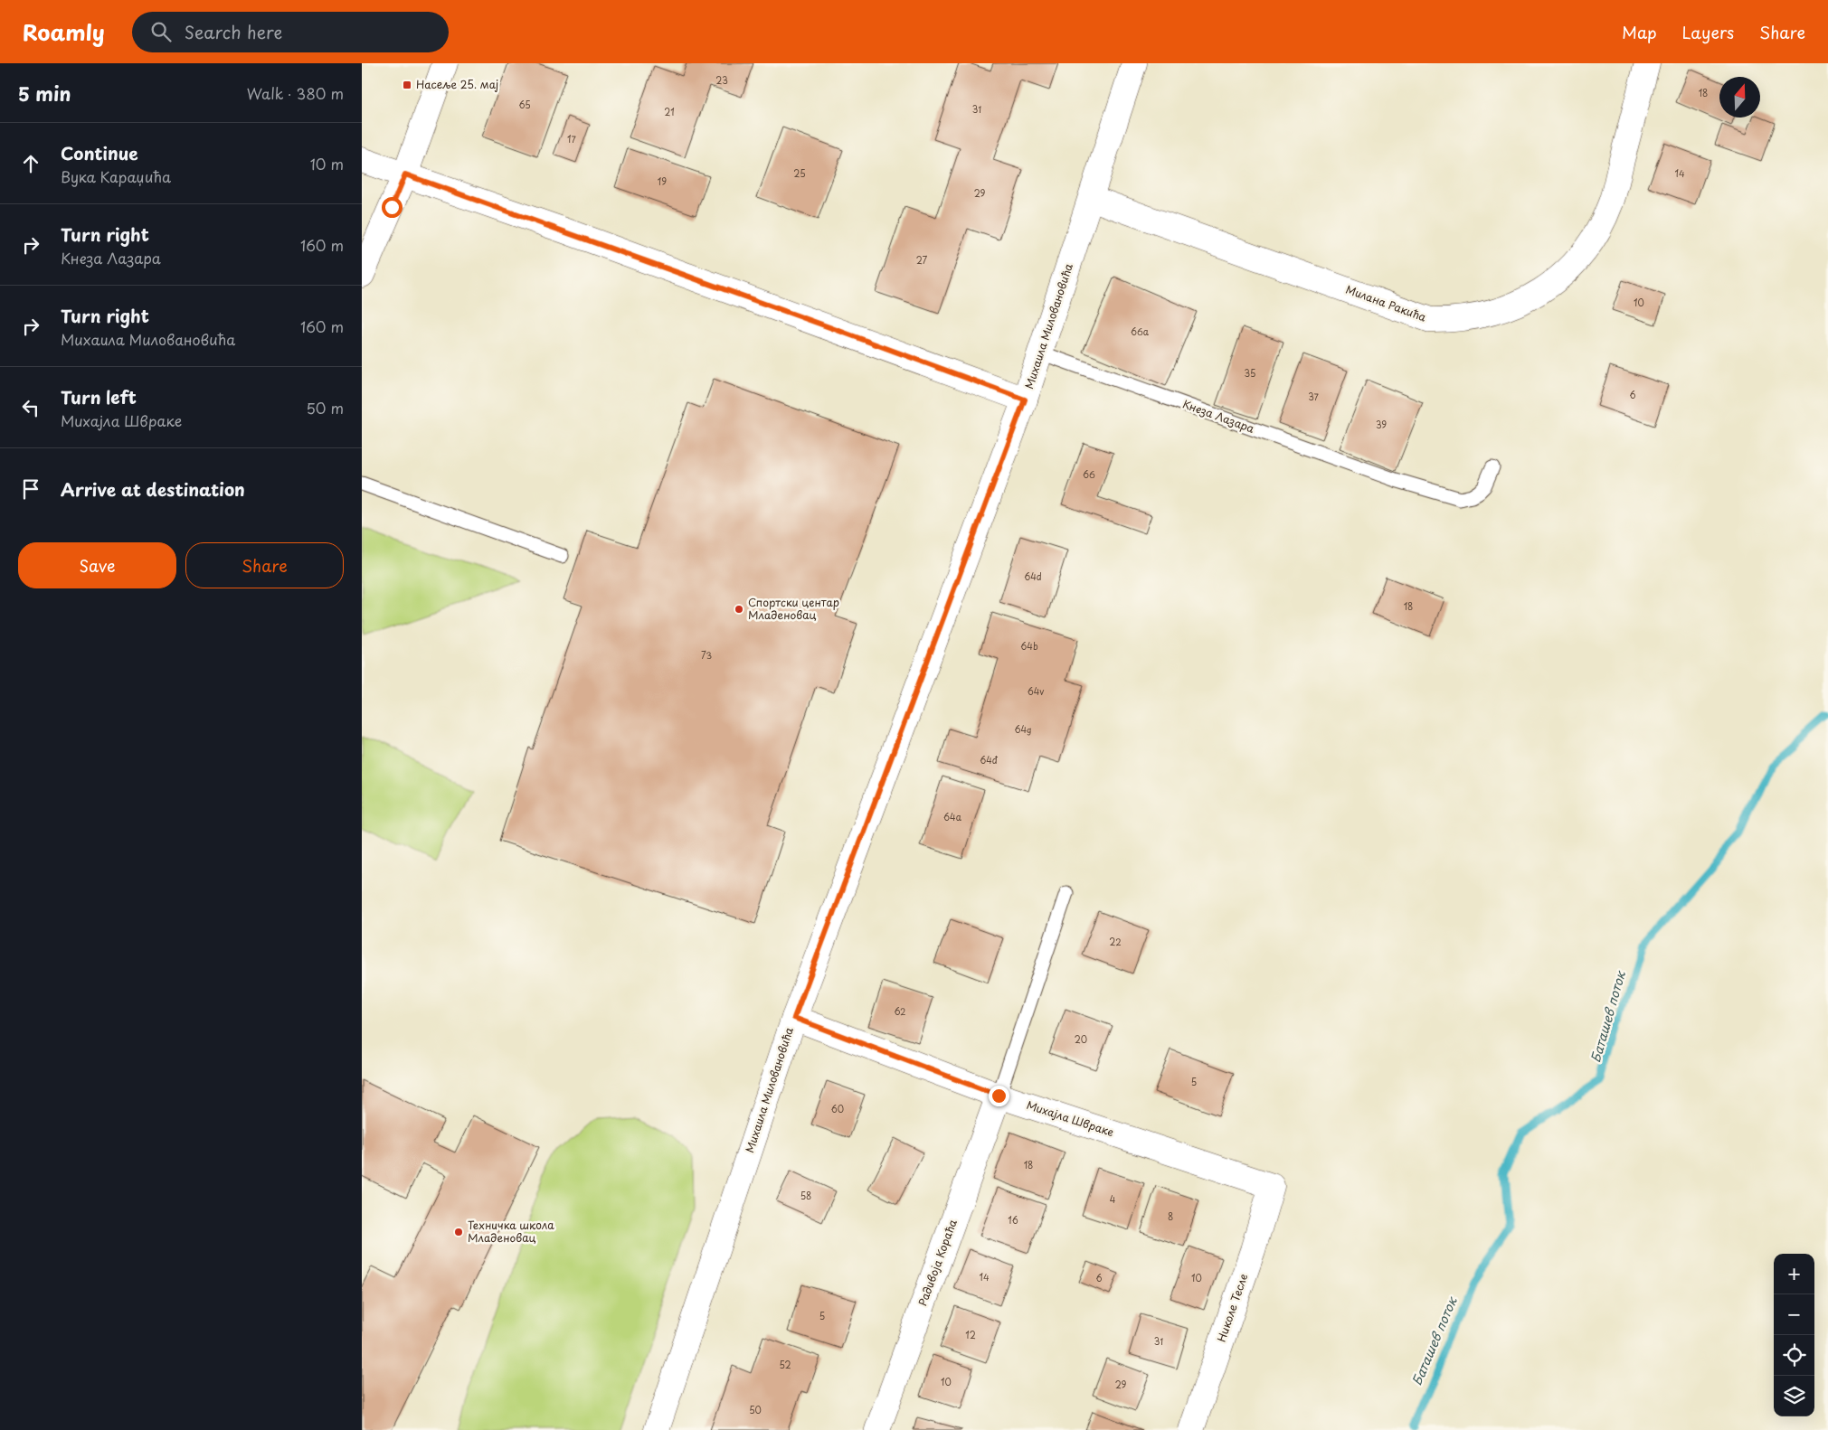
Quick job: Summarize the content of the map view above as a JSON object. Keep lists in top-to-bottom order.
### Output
{
  "streets": {
    "street": [
      "Милана Ракића",
      "Михаила Миловановића",
      "Михајла Швраке",
      "Радивоја Кораћа",
      "Николе Тесле"
    ],
    "lane": ["Кнеза Лазара"]
  },
  "crossings": [
    ["Милана Ракића", "Михаила Миловановића"],
    ["Михаила Миловановића", "Кнеза Лазара"],
    ["Михаила Миловановића", "Михајла Швраке"],
    ["Михајла Швраке", "Радивоја Кораћа"],
    ["Михајла Швраке", "Николе Тесле"]
  ],
  "water": ["Баташев поток"],
  "places": {
    "transit": ["Насеље 25. мај"],
    "other": ["Спортски центар Младеновац", "Техничка школа Младеновац"]
  },
  "house_numbers": [
    "23",
    "18",
    "65",
    "31",
    "21",
    "17",
    "25",
    "14",
    "19",
    "29",
    "27",
    "10",
    "66a",
    "35",
    "6",
    "37",
    "39",
    "66",
    "64d",
    "18",
    "64b",
    "73",
    "64v",
    "64g",
    "64đ",
    "64a",
    "22",
    "62",
    "20",
    "5",
    "60",
    "18",
    "58",
    "4",
    "8",
    "16",
    "14",
    "6",
    "10",
    "5",
    "12",
    "31",
    "52",
    "10",
    "29",
    "50"
  ],
  "north": "top",
  "page": {
    "header": "Roamly",
    "search": "Search here",
    "nav": ["Map", "Layers", "Share"],
    "heading": ["5 min", "Walk · 380 m"],
    "list": [
      ["Continue", "Вука Караџића", "10 m"],
      ["Turn right", "Кнеза Лазара", "160 m"],
      ["Turn right", "Михаила Миловановића", "160 m"],
      ["Turn left", "Михајла Швраке", "50 m"],
      "Arrive at destination"
    ],
    "buttons": ["Save", "Share"],
    "map_buttons": ["+", "−"]
  }
}
